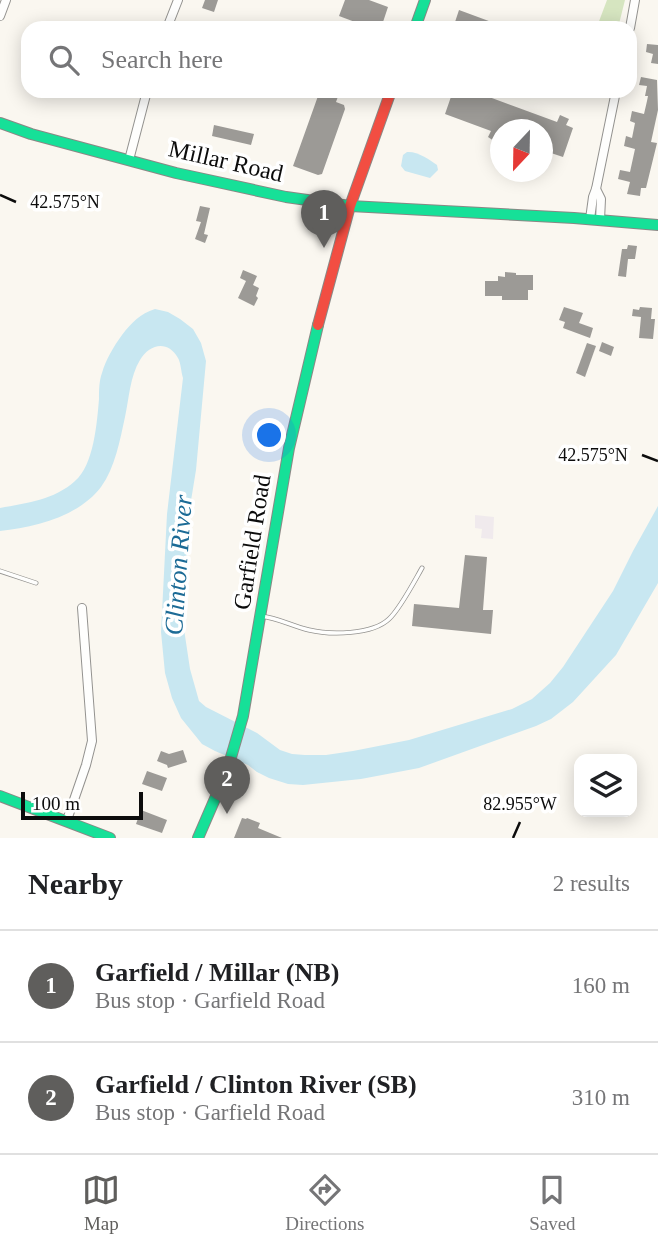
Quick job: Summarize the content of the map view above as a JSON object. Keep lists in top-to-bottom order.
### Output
{
  "streets": {
    "main road": ["Millar Road", "Garfield Road"]
  },
  "crossings": [
    ["Millar Road", "Garfield Road"]
  ],
  "water": ["Clinton River"],
  "scale_bar": "100 m",
  "north": "bottom",
  "page": {
    "search": "Search here",
    "pins": ["1", "2"],
    "scale": "100 m",
    "heading": ["Nearby", "2 results"],
    "list": [
      {
        "mark": "1",
        "name": "Garfield / Millar (NB)",
        "note": "Bus stop · Garfield Road",
        "value": "160 m"
      },
      {
        "mark": "2",
        "name": "Garfield / Clinton River (SB)",
        "note": "Bus stop · Garfield Road",
        "value": "310 m"
      }
    ],
    "nav": ["Map", "Directions", "Saved"]
  },
  "coordinates": ["42.575°N", "82.955°W"]
}
